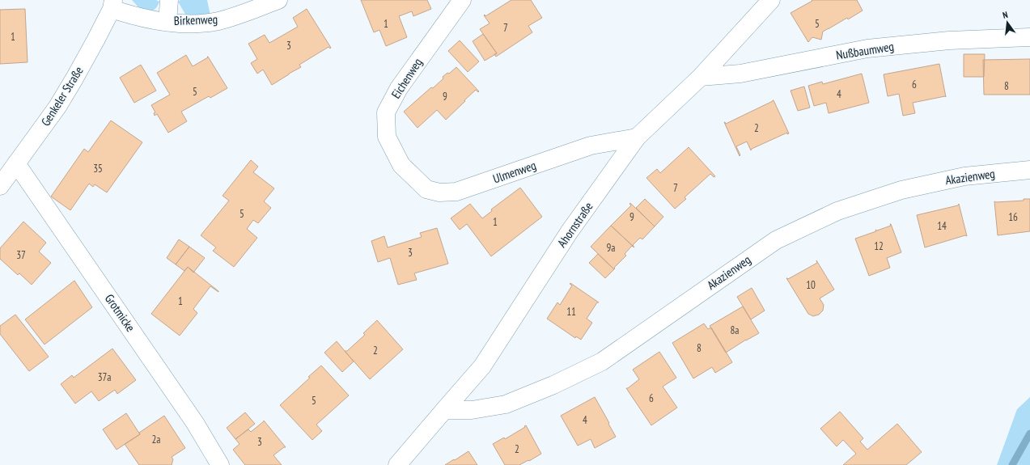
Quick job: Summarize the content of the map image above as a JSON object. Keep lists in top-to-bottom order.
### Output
{
  "streets": {
    "street": [
      "Birkenweg",
      "Nußbaumweg",
      "Eichenweg",
      "Genkeler Straße",
      "Ulmenweg",
      "Akazienweg",
      "Ahornstraße",
      "Grotmicke"
    ]
  },
  "crossings": [
    ["Birkenweg", "Genkeler Straße"],
    ["Nußbaumweg", "Ahornstraße"],
    ["Eichenweg", "Ulmenweg"],
    ["Genkeler Straße", "Grotmicke"],
    ["Ulmenweg", "Ahornstraße"],
    ["Akazienweg", "Ahornstraße"]
  ],
  "house_numbers": [
    "1",
    "5",
    "7",
    "1",
    "3",
    "6",
    "8",
    "5",
    "4",
    "9",
    "2",
    "35",
    "7",
    "5",
    "9",
    "16",
    "1",
    "14",
    "12",
    "9a",
    "3",
    "37",
    "10",
    "1",
    "11",
    "8a",
    "8",
    "2",
    "37a",
    "6",
    "5",
    "4",
    "2a",
    "3",
    "2"
  ],
  "north": "top"
}
